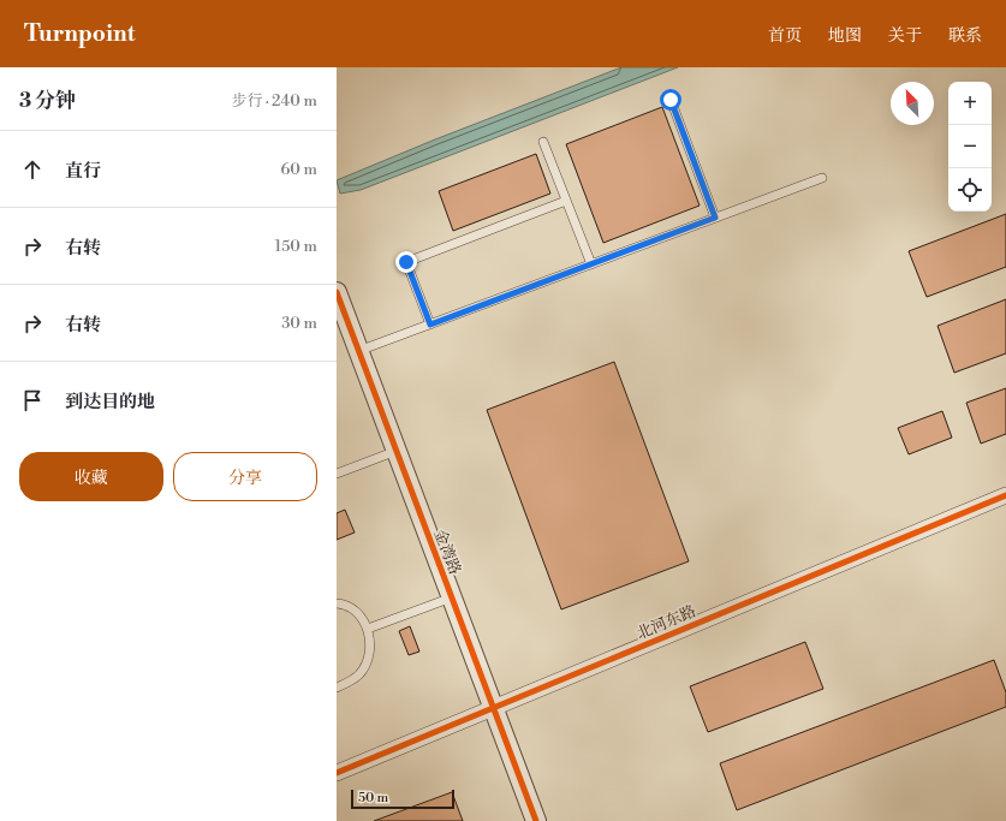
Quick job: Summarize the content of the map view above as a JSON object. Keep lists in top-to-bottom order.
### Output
{
  "streets": {
    "street": ["金湾路", "北河东路"]
  },
  "crossings": [
    ["金湾路", "北河东路"]
  ],
  "scale_bar": "50 m",
  "north": "top left",
  "page": {
    "header": "Turnpoint",
    "nav": [
      "首页",
      "地图",
      "关于",
      "联系"
    ],
    "heading": ["3 分钟", "步行 · 240 m"],
    "map_buttons": ["+", "−"],
    "list": [
      ["直行", "60 m"],
      ["右转", "150 m"],
      ["右转", "30 m"],
      "到达目的地"
    ],
    "buttons": ["收藏", "分享"],
    "scale": "50 m"
  }
}
